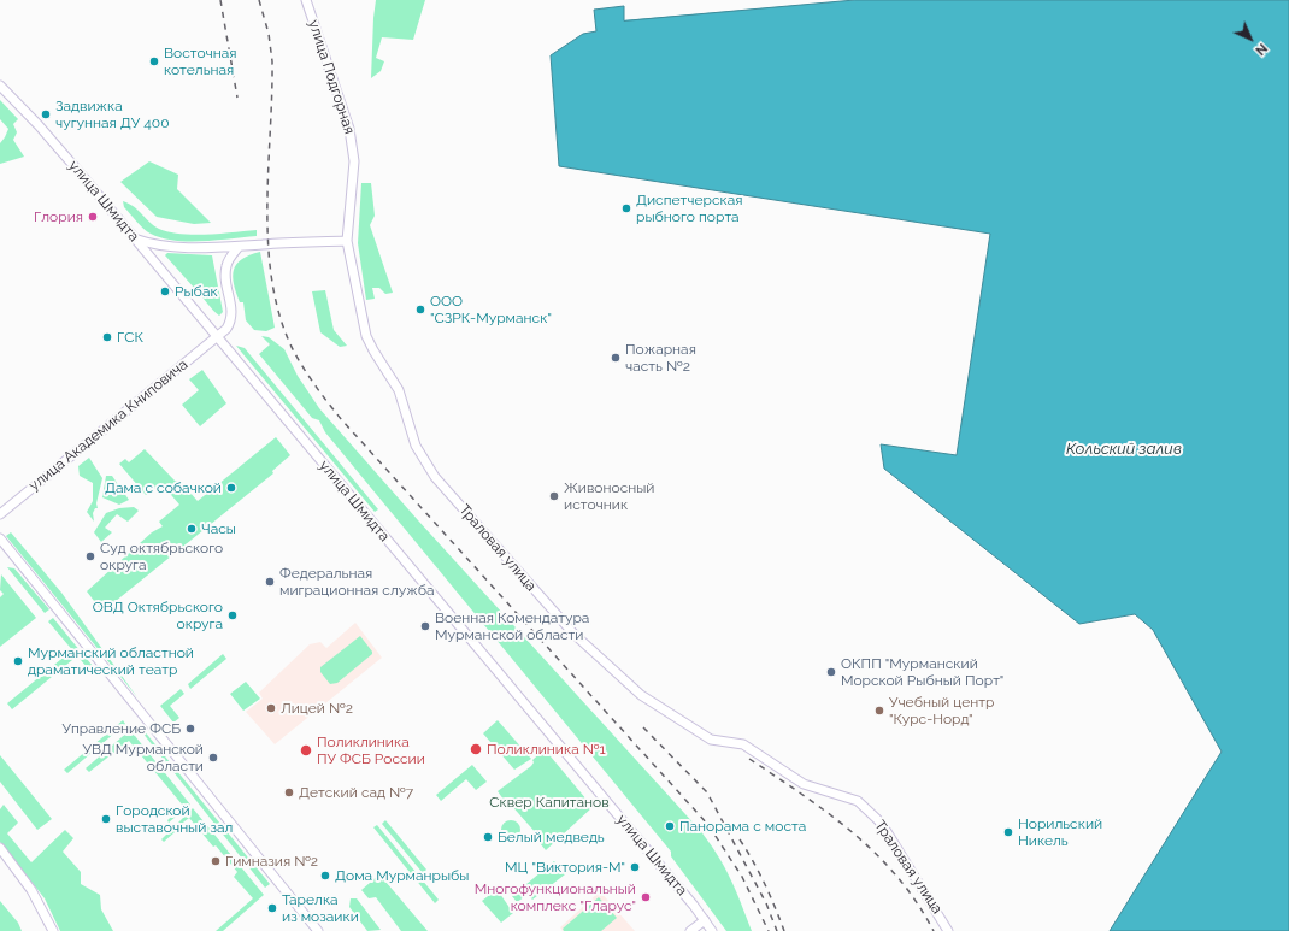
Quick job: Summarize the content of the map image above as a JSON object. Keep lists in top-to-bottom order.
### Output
{
  "streets": {
    "main road": [
      "улица Подгорная",
      "улица Шмидта",
      "улица Академика Книповича",
      "Траловая улица"
    ]
  },
  "crossings": [
    ["улица Подгорная", "Траловая улица"],
    ["улица Шмидта", "улица Академика Книповича"]
  ],
  "water": ["Кольский залив"],
  "parks": ["Сквер Капитанов"],
  "places": [
    "Восточная котельная",
    "Задвижка чугунная ДУ 400",
    "Диспетчерская рыбного порта",
    "Глория",
    "Рыбак",
    "ООО \"СЗРК-Мурманск\"",
    "ГСК",
    "Пожарная часть №2",
    "Дама с собачкой",
    "Живоносный источник",
    "Часы",
    "Суд октябрьского округа",
    "Федеральная миграционная служба",
    "ОВД Октябрьского округа",
    "Военная Комендатура Мурманской области",
    "Мурманский областной драматический театр",
    "ОКПП \"Мурманский Морской Рыбный Порт\"",
    "Лицей №2",
    "Учебный центр \"Курс-Норд\"",
    "Управление ФСБ",
    "Поликлиника №1",
    "Поликлиника ПУ ФСБ России",
    "УВД Мурманской области",
    "Детский сад №7",
    "Городской выставочный зал",
    "Панорама с моста",
    "Норильский Никель",
    "Белый медведь",
    "Гимназия №2",
    "МЦ \"Виктория-М\"",
    "Дома Мурманрыбы",
    "Многофункциональный комплекс \"Гларус\"",
    "Тарелка из мозаики"
  ],
  "north": "bottom right"
}
